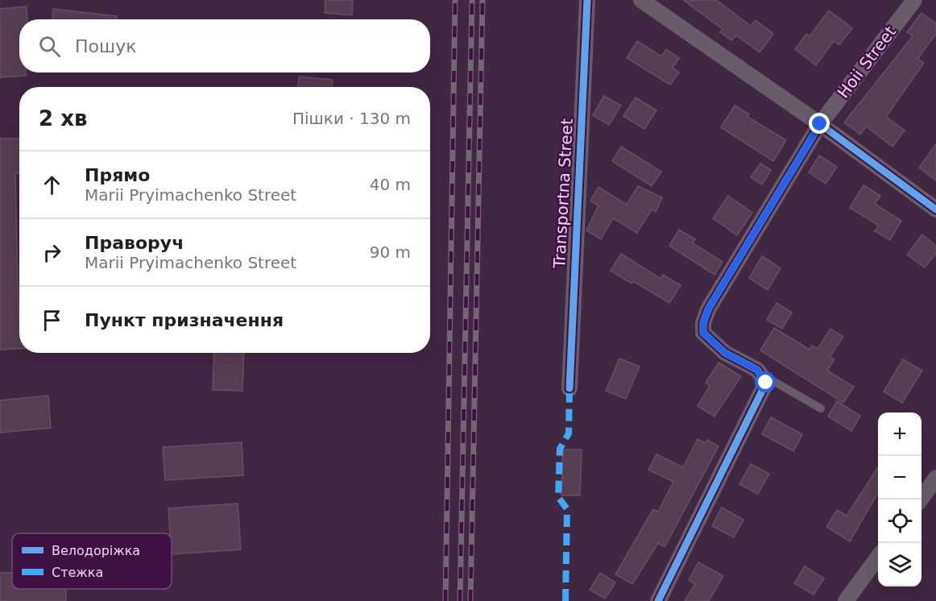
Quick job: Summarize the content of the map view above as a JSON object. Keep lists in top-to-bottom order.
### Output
{
  "streets": {
    "street": ["Hoii Street", "Transportna Street"]
  },
  "legend": ["Велодоріжка", "Стежка"],
  "page": {
    "search": "Пошук",
    "heading": ["2 хв", "Пішки · 130 m"],
    "list": [
      ["Прямо", "Marii Pryimachenko Street", "40 m"],
      ["Праворуч", "Marii Pryimachenko Street", "90 m"],
      "Пункт призначення"
    ],
    "map_buttons": ["+", "−"]
  }
}
